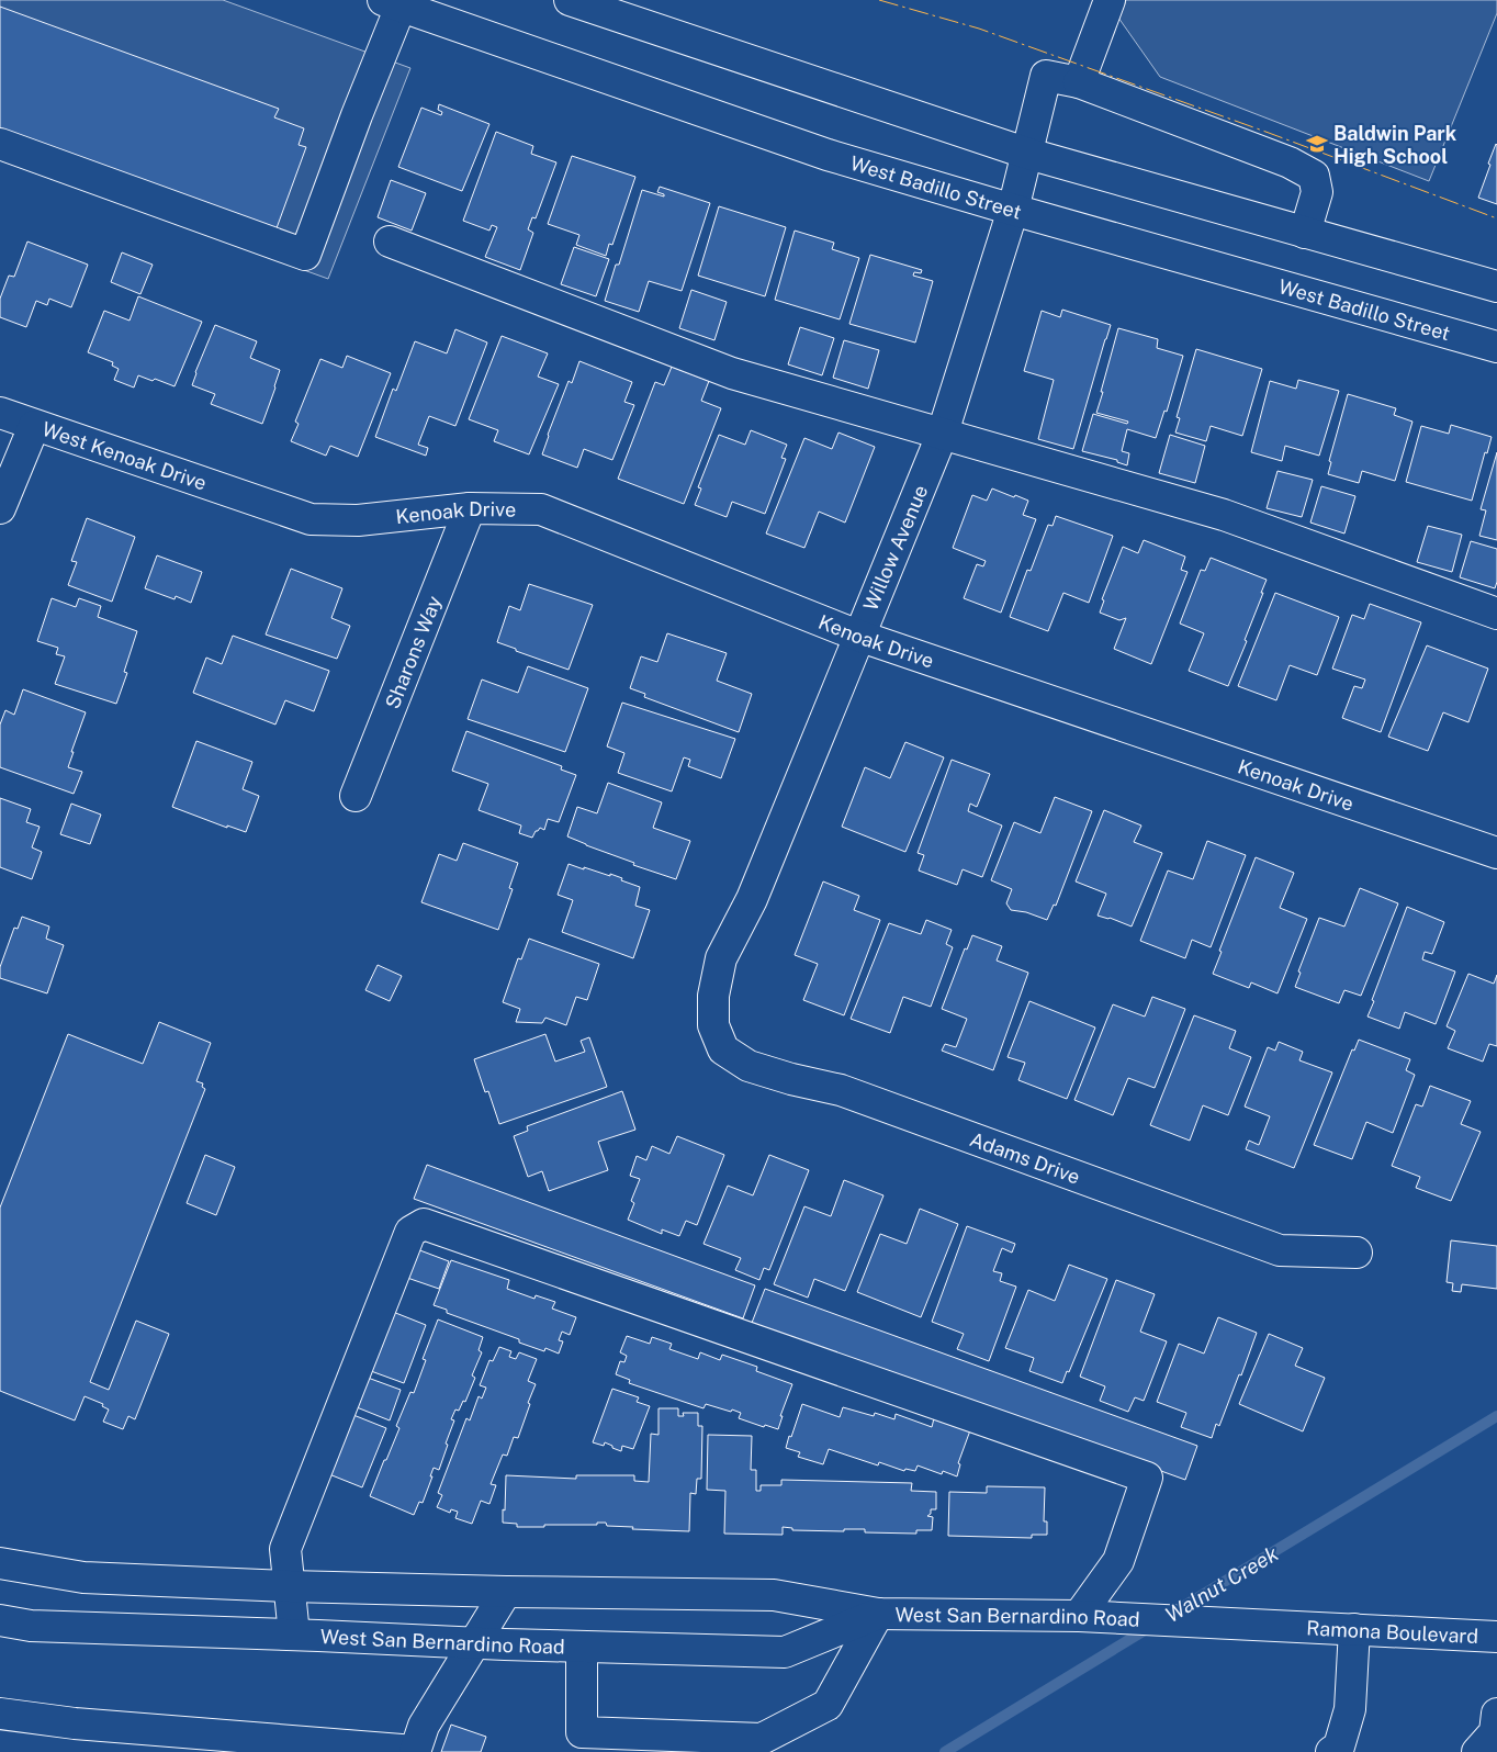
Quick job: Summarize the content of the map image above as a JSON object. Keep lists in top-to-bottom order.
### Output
{
  "streets": {
    "main road": [
      "West Badillo Street",
      "West Kenoak Drive",
      "Kenoak Drive",
      "Willow Avenue",
      "Sharons Way",
      "Adams Drive",
      "West San Bernardino Road",
      "Ramona Boulevard"
    ]
  },
  "crossings": [
    ["West Badillo Street", "Willow Avenue"],
    ["West Kenoak Drive", "Kenoak Drive"],
    ["Kenoak Drive", "Willow Avenue"],
    ["Kenoak Drive", "Sharons Way"],
    ["Willow Avenue", "Adams Drive"],
    ["West San Bernardino Road", "Ramona Boulevard"]
  ],
  "water": ["Walnut Creek"],
  "places": {
    "school or university": ["Baldwin Park High School"]
  }
}
